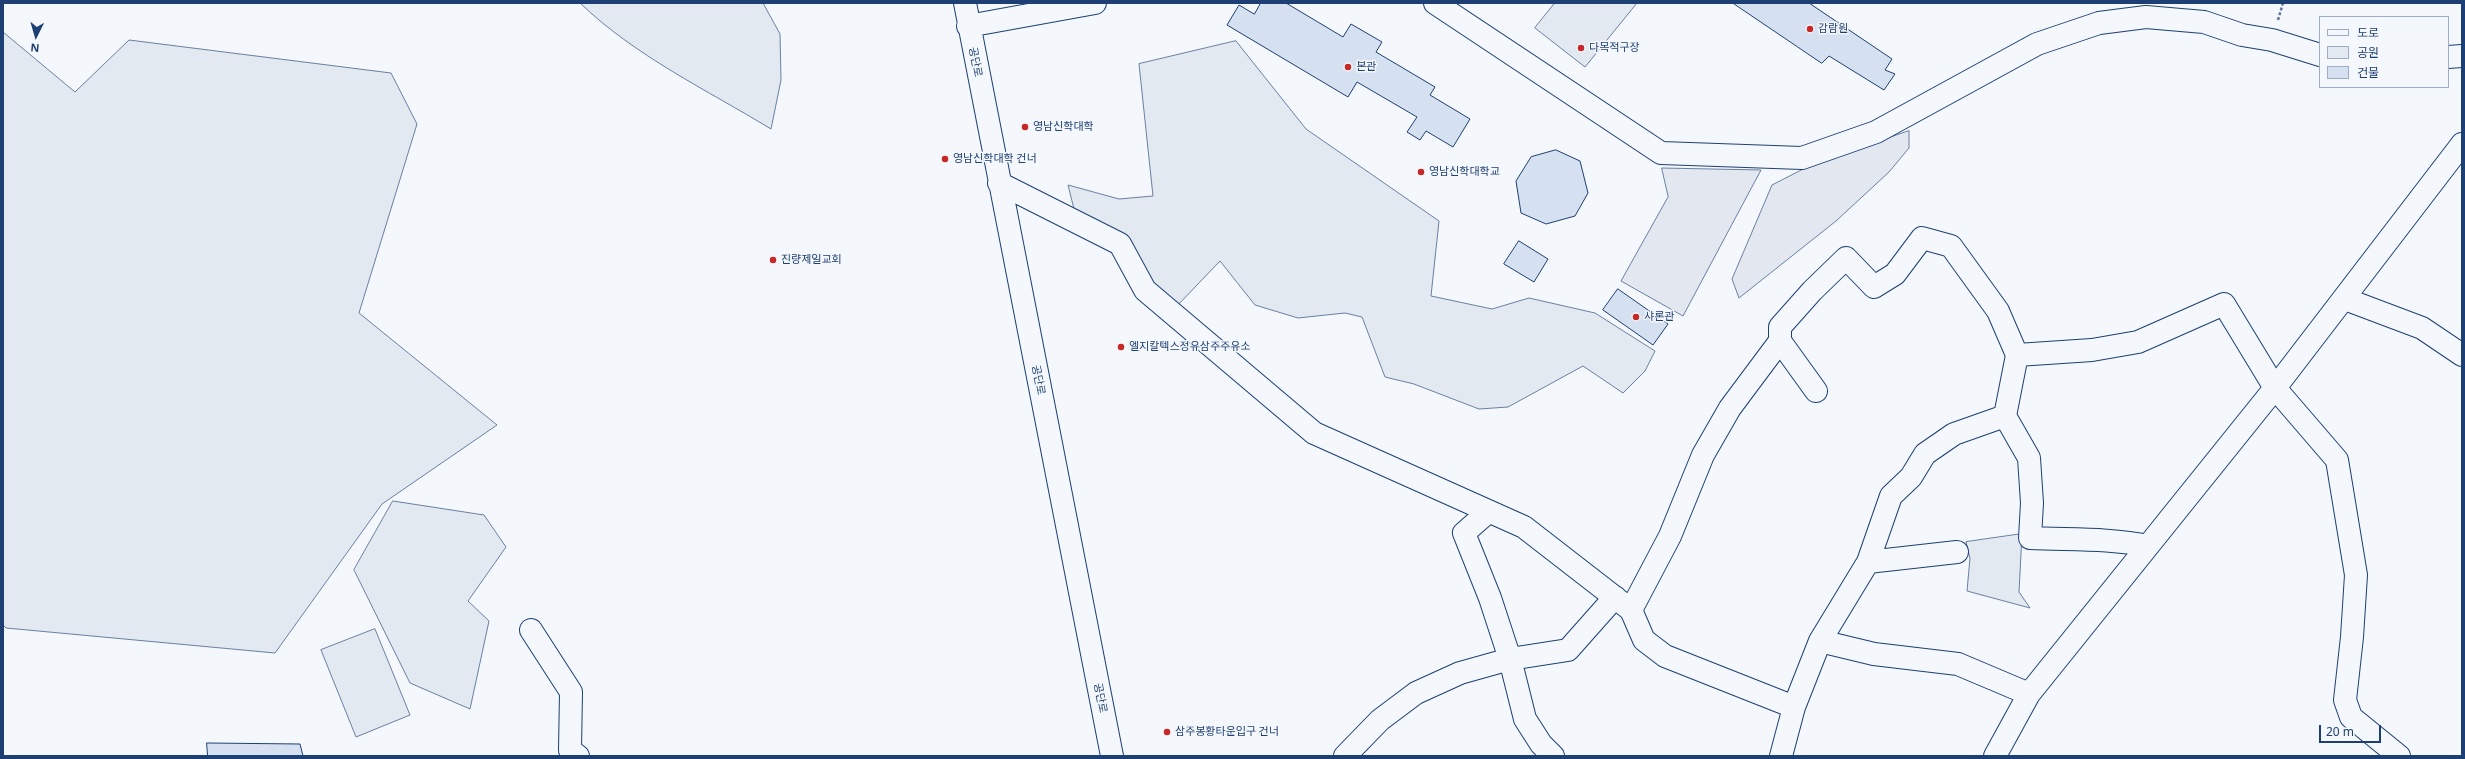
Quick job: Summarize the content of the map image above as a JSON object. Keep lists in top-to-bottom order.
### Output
{
  "streets": {
    "street": ["공단로"]
  },
  "places": [
    "감람원",
    "다목적구장",
    "본관",
    "영남신학대학",
    "영남신학대학 건너",
    "영남신학대학교",
    "진량제일교회",
    "샤론관",
    "엘지칼텍스정유삼주주유소",
    "삼주봉황타운입구 건너"
  ],
  "legend": ["도로", "공원", "건물"],
  "scale_bar": "20 m",
  "north": "bottom"
}
